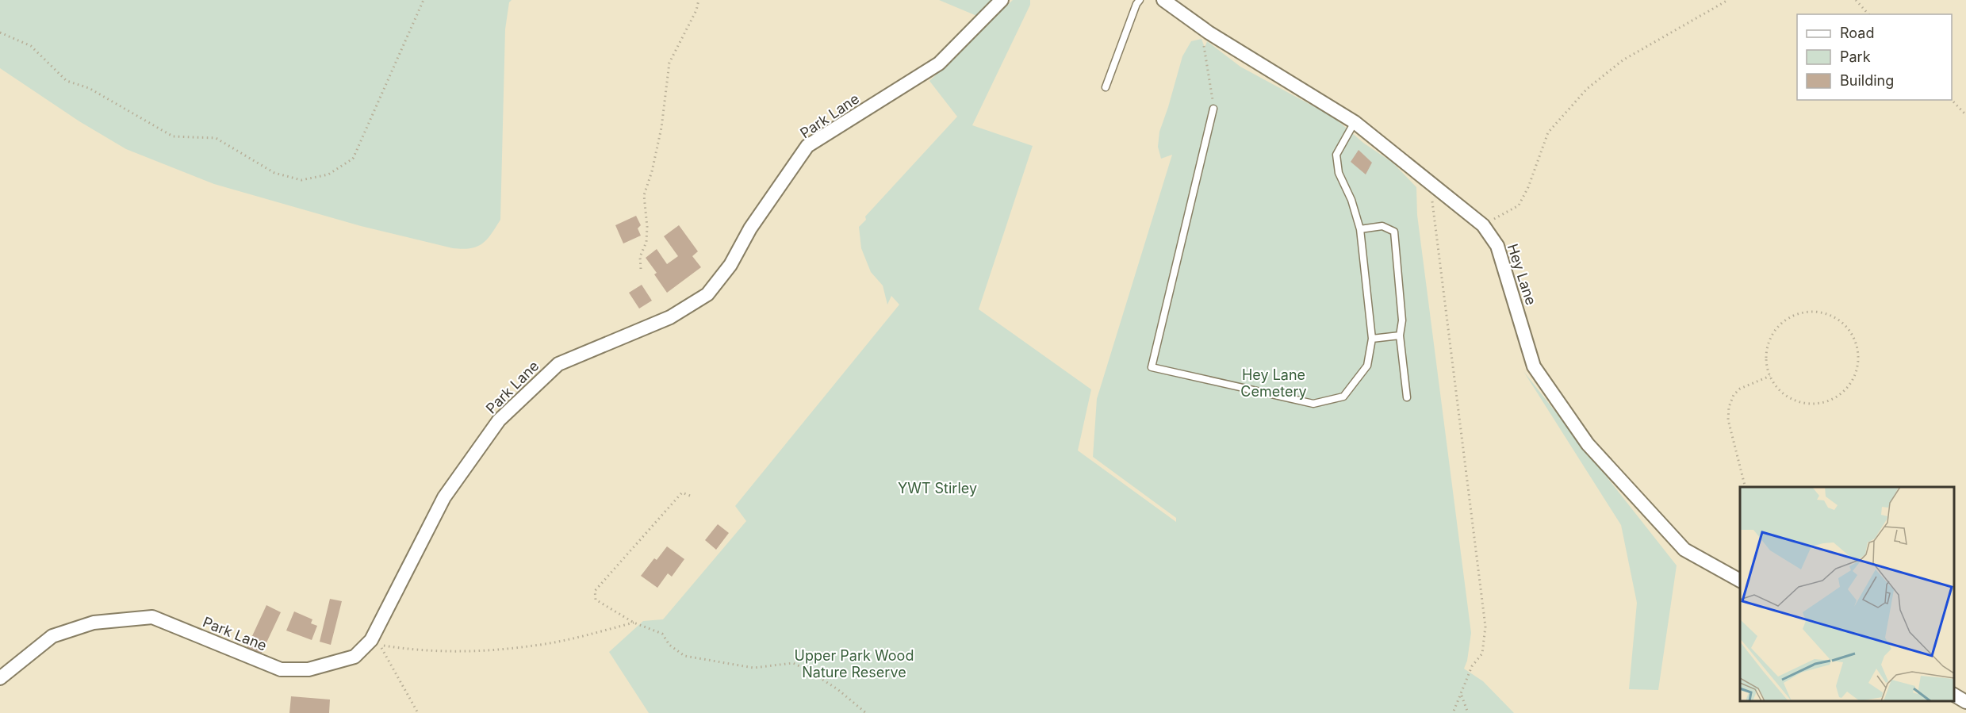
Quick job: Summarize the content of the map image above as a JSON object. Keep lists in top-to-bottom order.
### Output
{
  "streets": {
    "street": ["Park Lane", "Hey Lane"]
  },
  "parks": ["Hey Lane Cemetery", "YWT Stirley", "Upper Park Wood Nature Reserve"],
  "legend": ["Road", "Park", "Building"]
}
